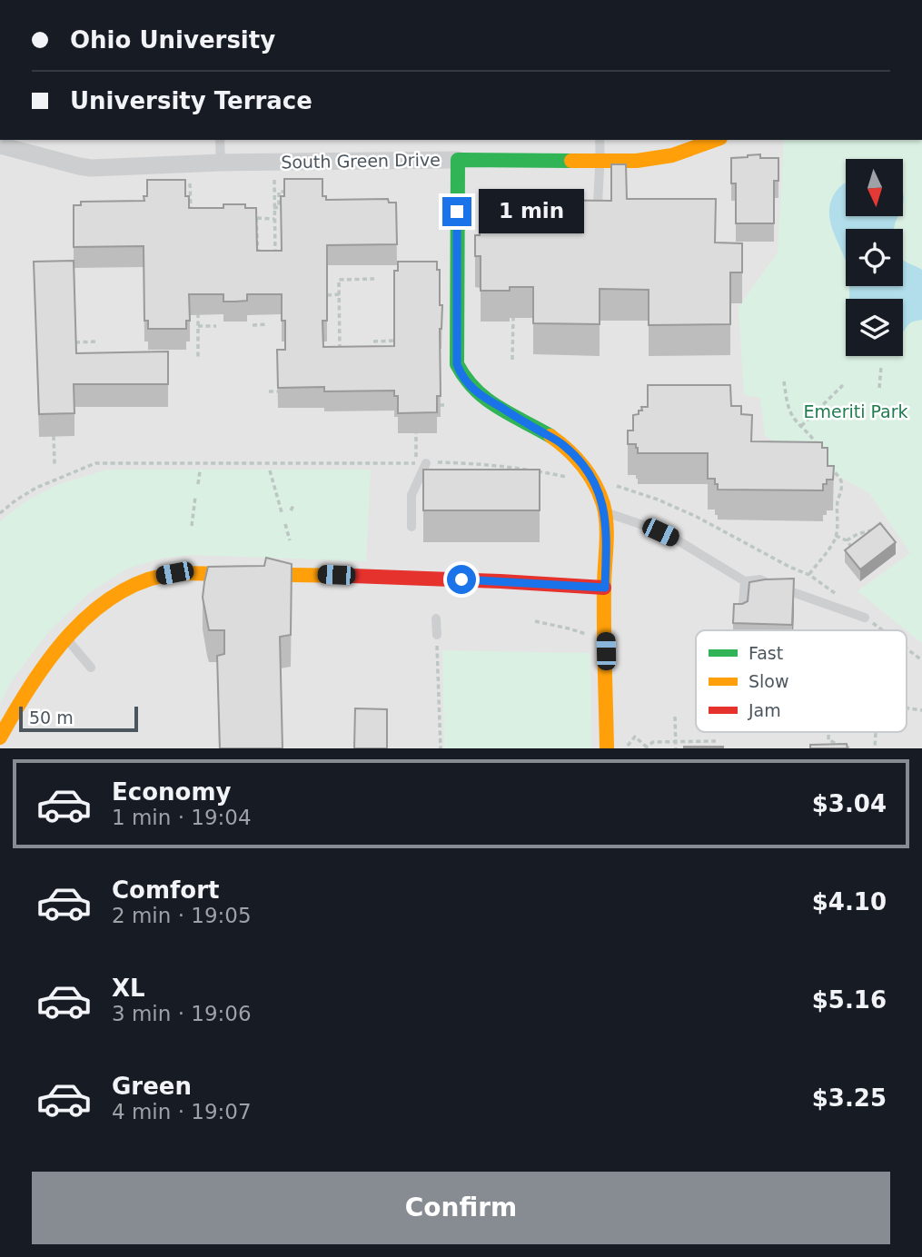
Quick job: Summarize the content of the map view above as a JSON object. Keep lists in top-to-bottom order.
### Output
{
  "streets": {
    "street": ["South Green Drive"]
  },
  "parks": ["Emeriti Park"],
  "legend": ["Fast", "Slow", "Jam"],
  "scale_bar": "50 m",
  "north": "bottom",
  "page": {
    "banner": ["Ohio University", "University Terrace"],
    "bubble": "1 min",
    "scale": "50 m",
    "list": [
      {
        "name": "Economy",
        "note": "1 min · 19:04",
        "value": "$3.04"
      },
      {
        "name": "Comfort",
        "note": "2 min · 19:05",
        "value": "$4.10"
      },
      {
        "name": "XL",
        "note": "3 min · 19:06",
        "value": "$5.16"
      },
      {
        "name": "Green",
        "note": "4 min · 19:07",
        "value": "$3.25"
      }
    ],
    "buttons": "Confirm"
  }
}
